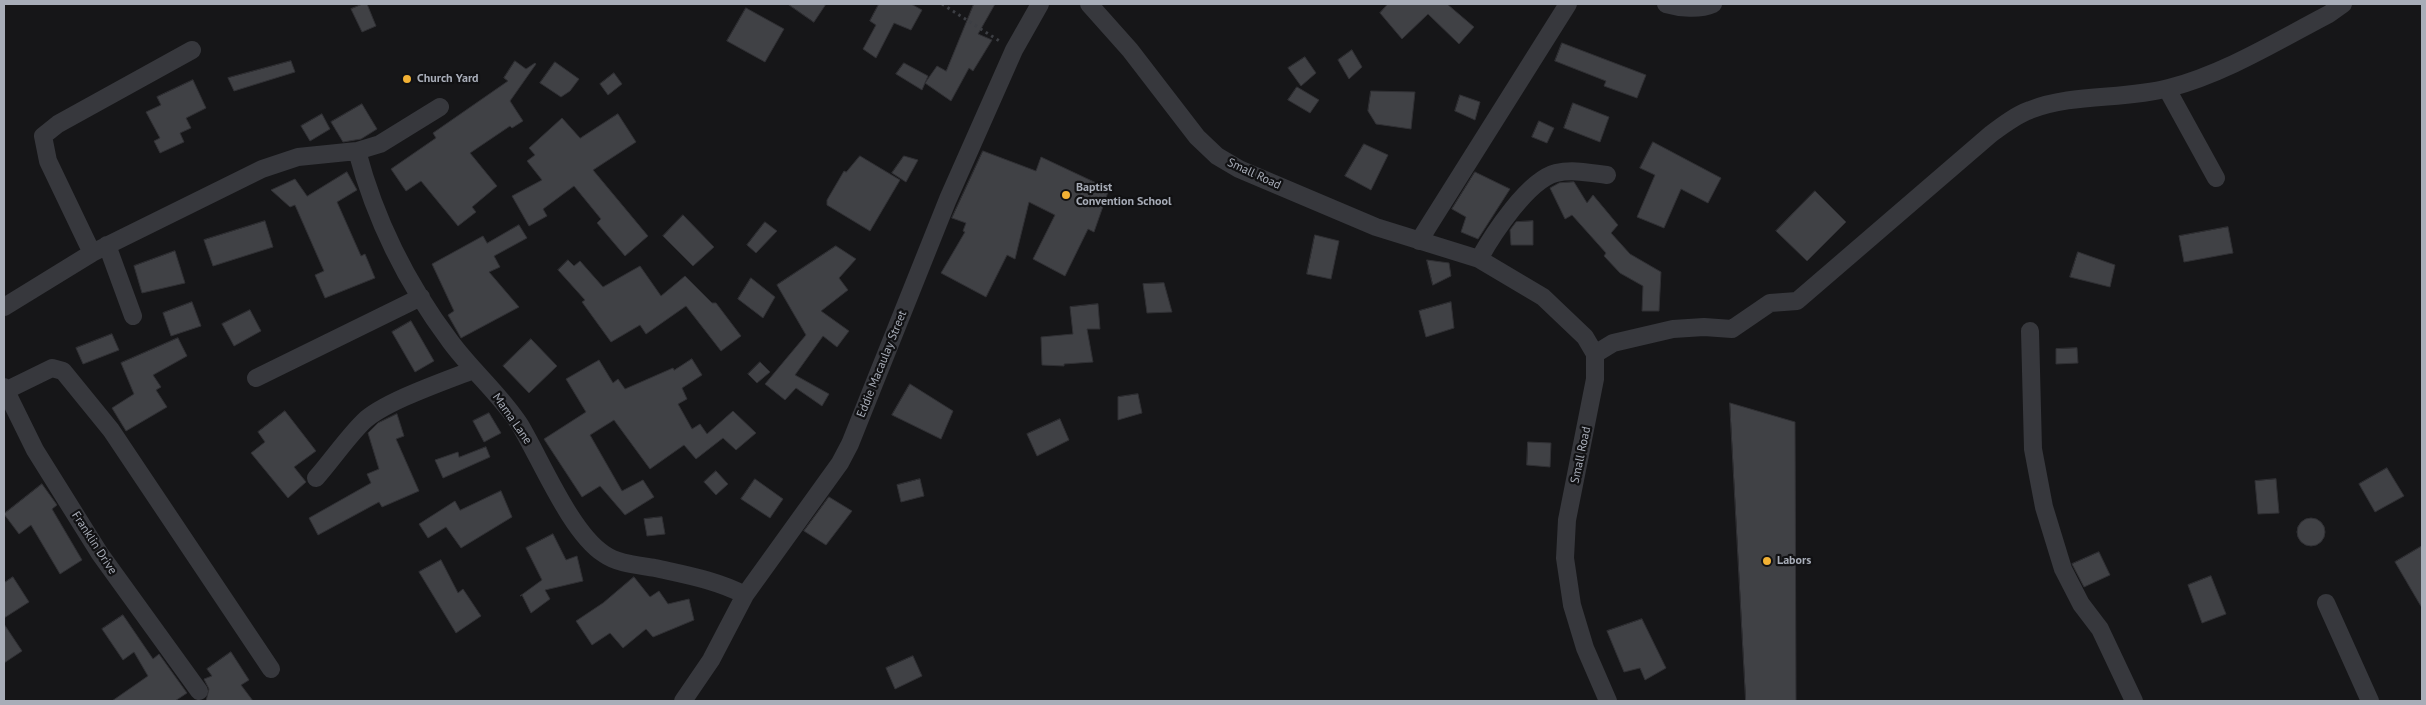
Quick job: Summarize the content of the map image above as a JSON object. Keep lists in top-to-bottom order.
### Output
{
  "streets": {
    "street": [
      "Small Road",
      "Eddie Macaulay Street",
      "Mama Lane",
      "Franklin Drive"
    ]
  },
  "crossings": [
    ["Eddie Macaulay Street", "Mama Lane"]
  ],
  "places": ["Church Yard", "Baptist Convention School", "Labors"]
}
